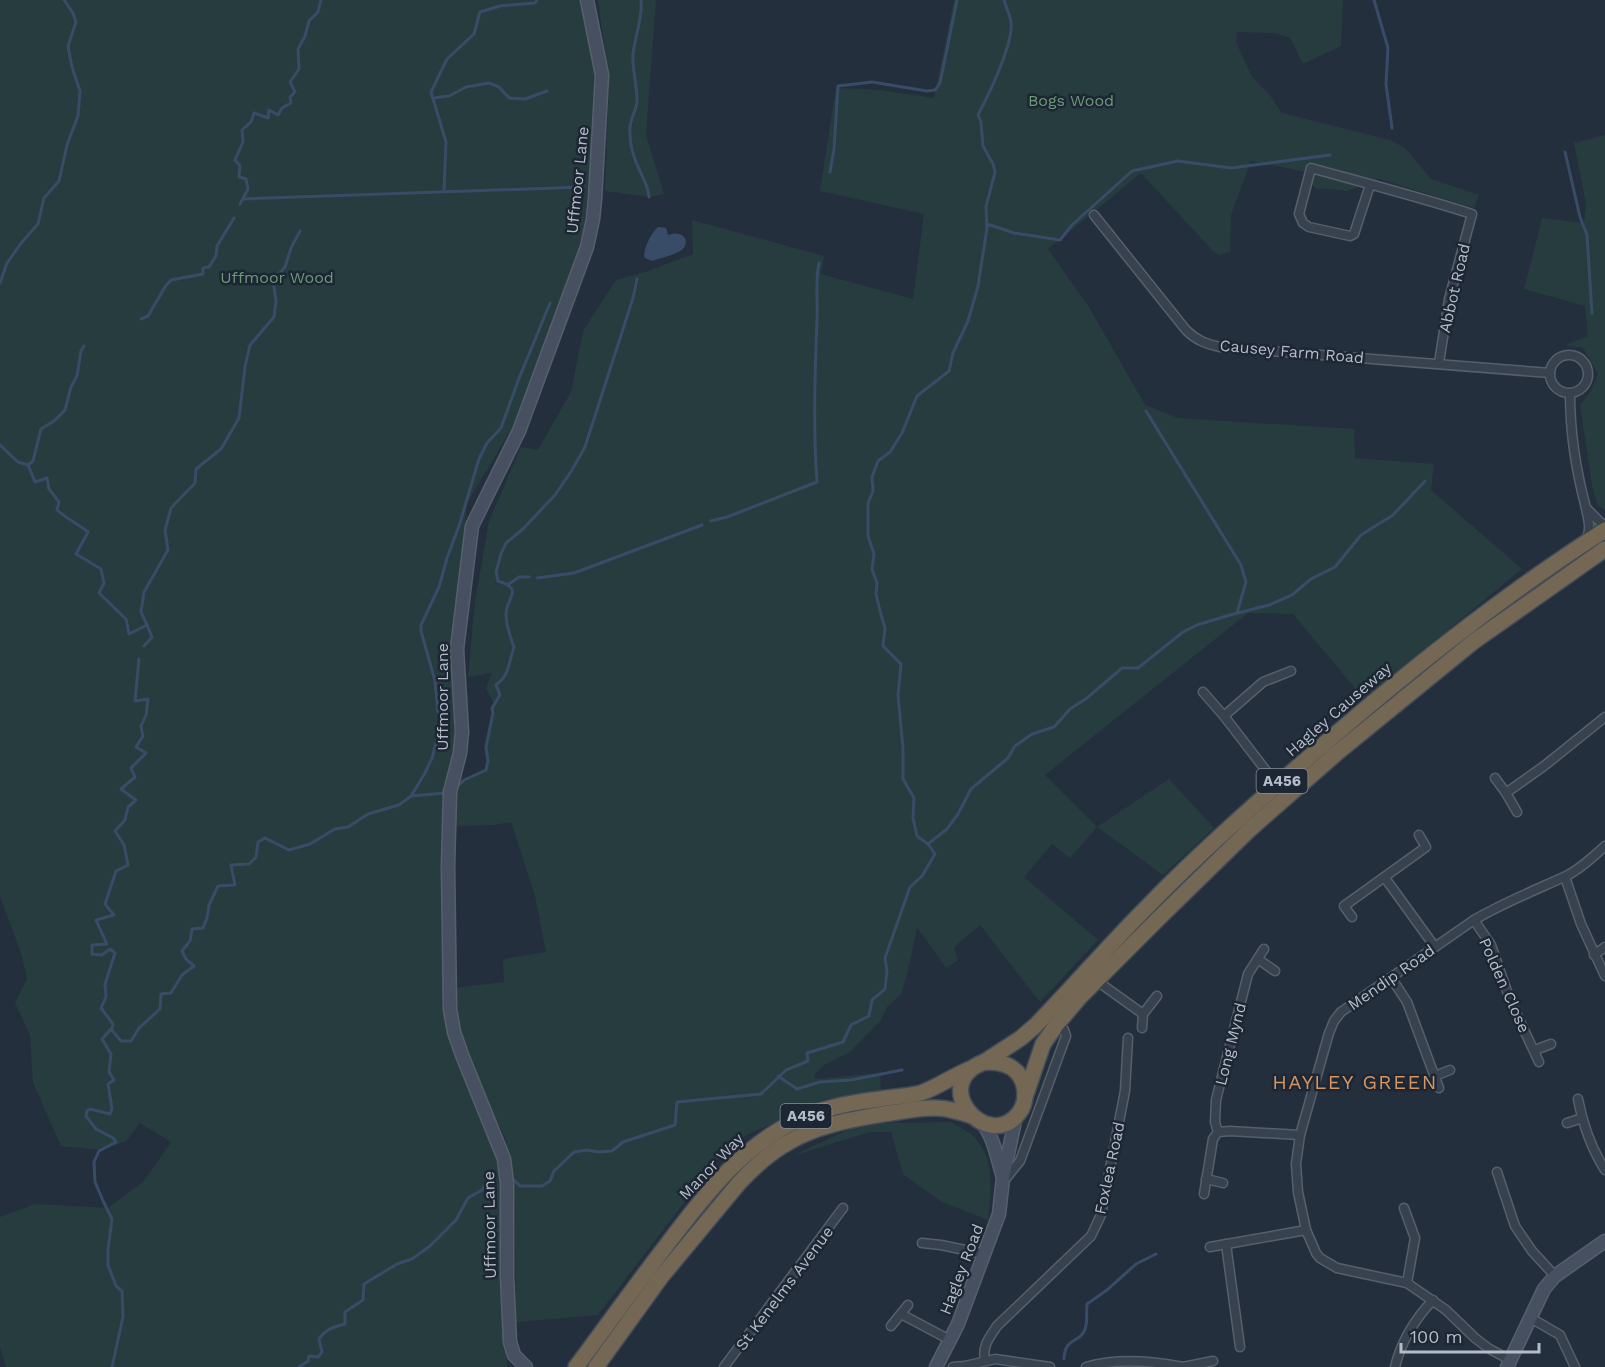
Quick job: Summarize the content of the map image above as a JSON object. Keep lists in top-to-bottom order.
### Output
{
  "streets": {
    "highway": ["Hagley Causeway", "A456", "Manor Way"],
    "street": [
      "Uffmoor Lane",
      "Abbot Road",
      "Causey Farm Road",
      "Mendip Road",
      "Polden Close",
      "Long Mynd",
      "Foxlea Road",
      "Hagley Road",
      "St Kenelms Avenue"
    ]
  },
  "crossings": [
    ["Abbot Road", "Causey Farm Road"],
    ["Hagley Causeway", "A456"],
    ["Hagley Causeway", "Manor Way"],
    ["Hagley Causeway", "Hagley Road"],
    ["A456", "Manor Way"],
    ["A456", "Hagley Road"],
    ["Mendip Road", "Polden Close"],
    ["Manor Way", "Hagley Road"]
  ],
  "districts": ["HAYLEY GREEN"],
  "parks": ["Bogs Wood", "Uffmoor Wood"],
  "scale_bar": "100 m"
}
